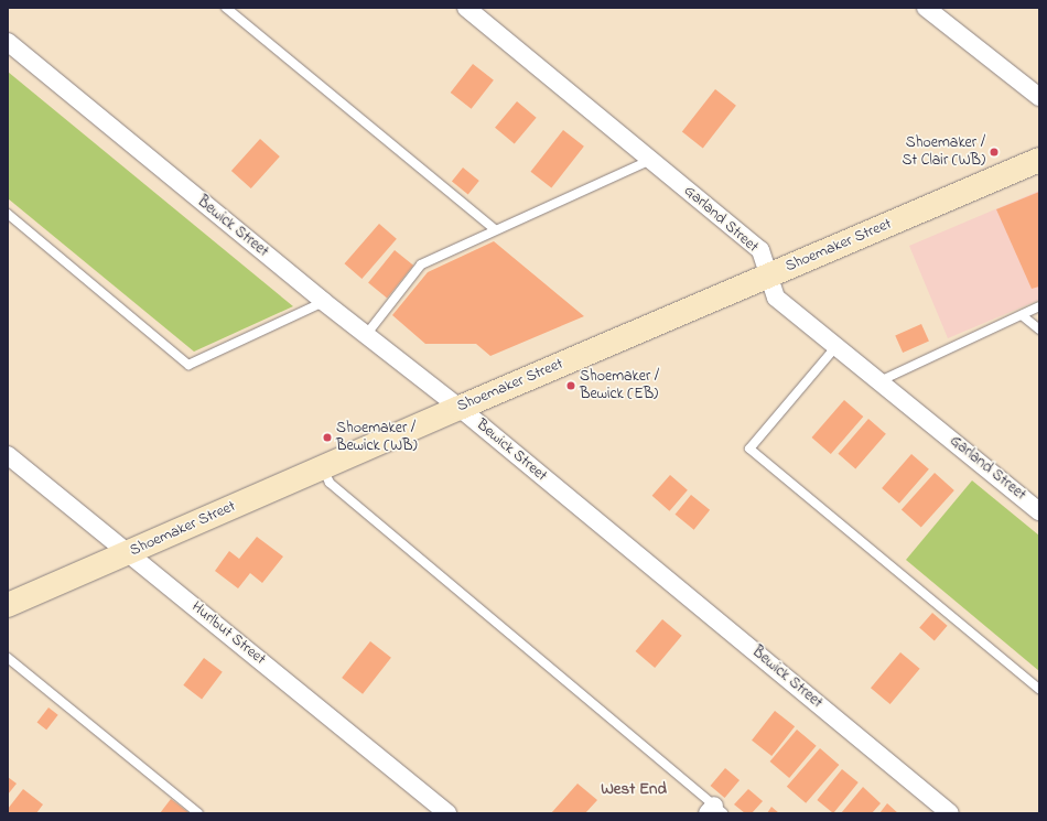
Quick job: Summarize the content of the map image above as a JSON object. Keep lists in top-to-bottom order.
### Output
{
  "streets": {
    "street": [
      "Garland Street",
      "Bewick Street",
      "Shoemaker Street",
      "Hurlbut Street"
    ]
  },
  "crossings": [
    ["Garland Street", "Shoemaker Street"],
    ["Bewick Street", "Shoemaker Street"],
    ["Shoemaker Street", "Hurlbut Street"]
  ],
  "districts": ["West End"],
  "places": ["Shoemaker / St Clair (WB)", "Shoemaker / Bewick (EB)", "Shoemaker / Bewick (WB)"]
}
